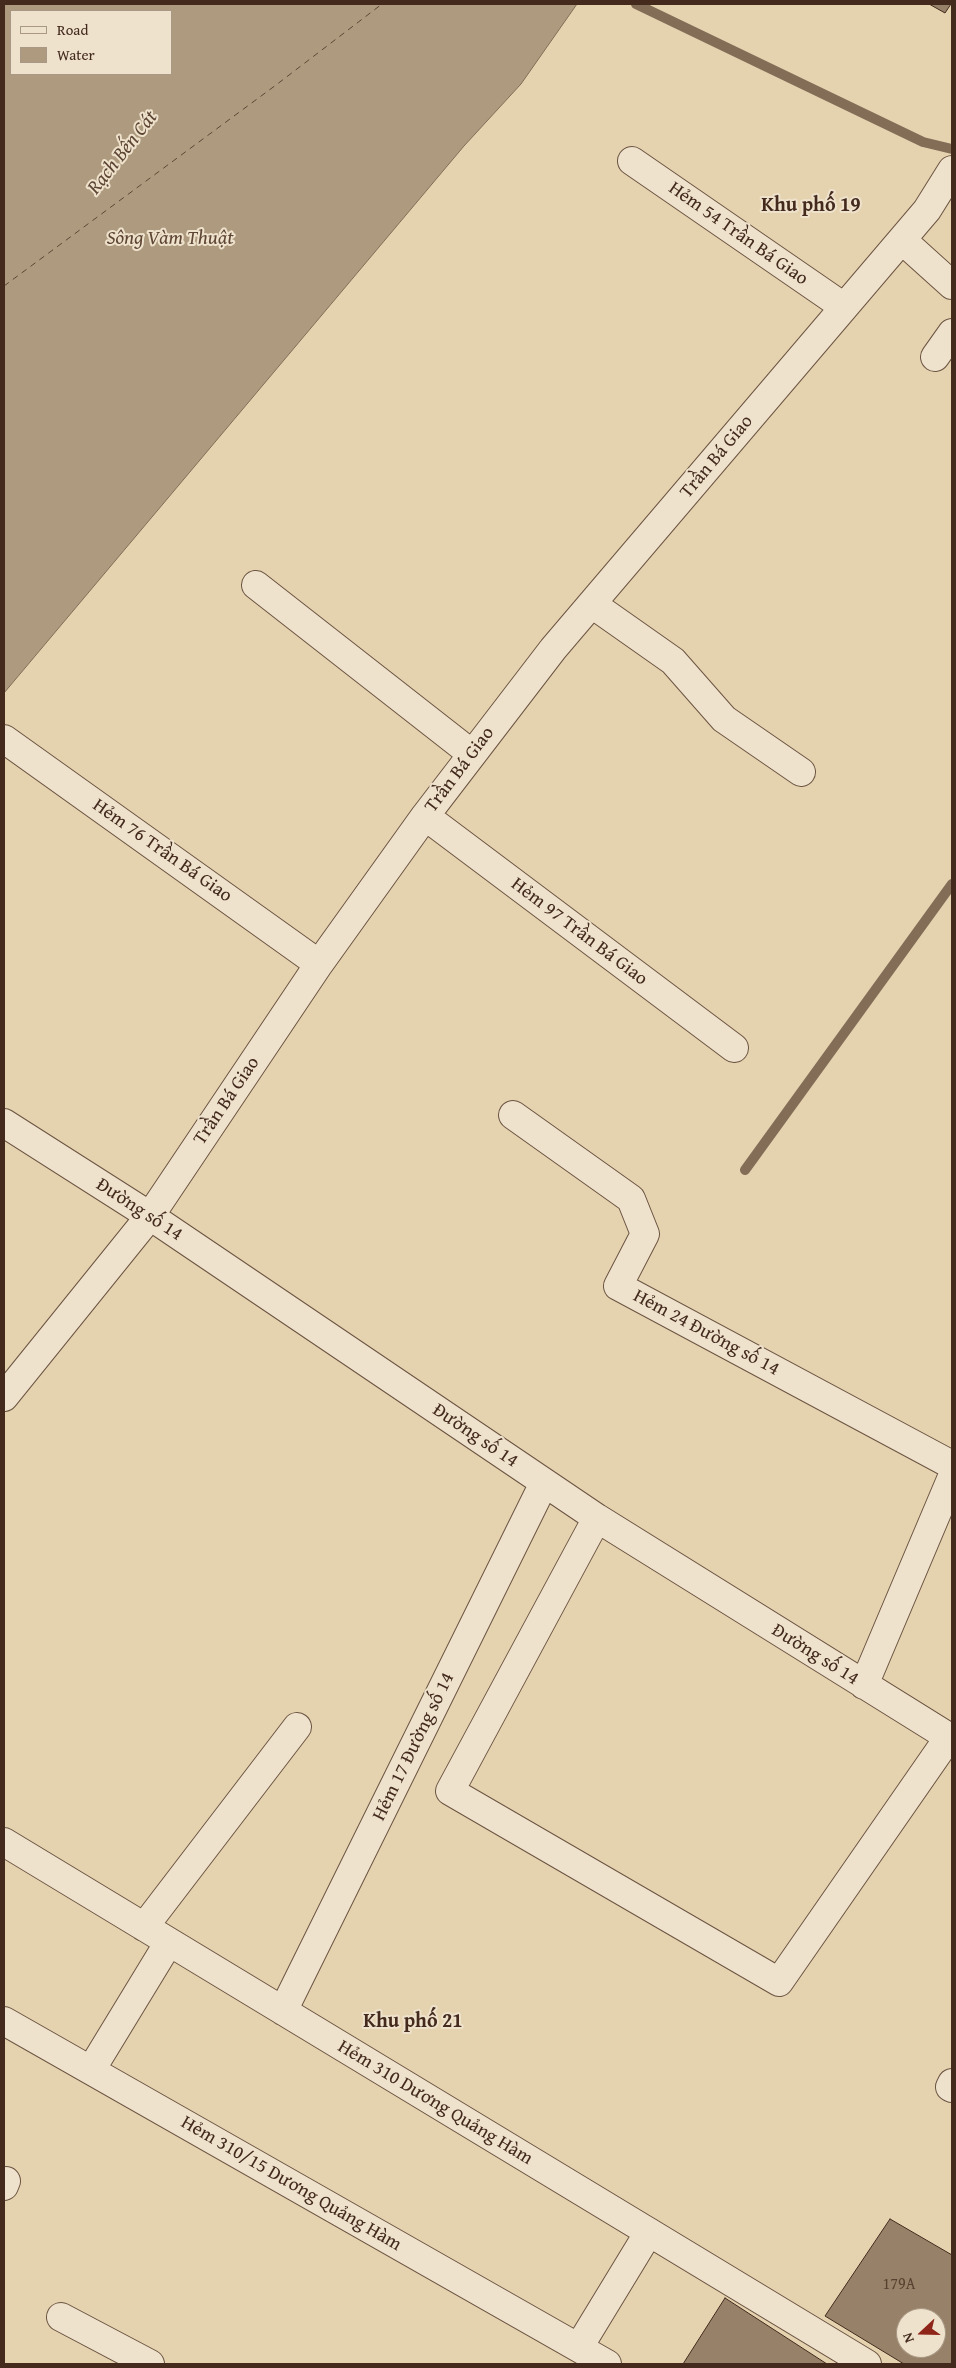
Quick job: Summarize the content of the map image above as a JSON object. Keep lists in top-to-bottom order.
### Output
{
  "streets": {
    "street": [
      "Hẻm 54 Trần Bá Giao",
      "Trần Bá Giao",
      "Hẻm 76 Trần Bá Giao",
      "Hẻm 97 Trần Bá Giao",
      "Đường số 14",
      "Hẻm 24 Đường số 14",
      "Hẻm 17 Đường số 14",
      "Hẻm 310 Dương Quảng Hàm",
      "Hẻm 310/15 Dương Quảng Hàm"
    ]
  },
  "crossings": [
    ["Hẻm 54 Trần Bá Giao", "Trần Bá Giao"],
    ["Trần Bá Giao", "Hẻm 76 Trần Bá Giao"],
    ["Trần Bá Giao", "Hẻm 97 Trần Bá Giao"],
    ["Trần Bá Giao", "Đường số 14"],
    ["Đường số 14", "Hẻm 17 Đường số 14"],
    ["Hẻm 17 Đường số 14", "Hẻm 310 Dương Quảng Hàm"]
  ],
  "districts": ["Khu phố 19", "Khu phố 21"],
  "water": ["Rạch Bến Cát", "Sông Vàm Thuật"],
  "house_numbers": ["179A"],
  "legend": ["Road", "Water"],
  "north": "left"
}
